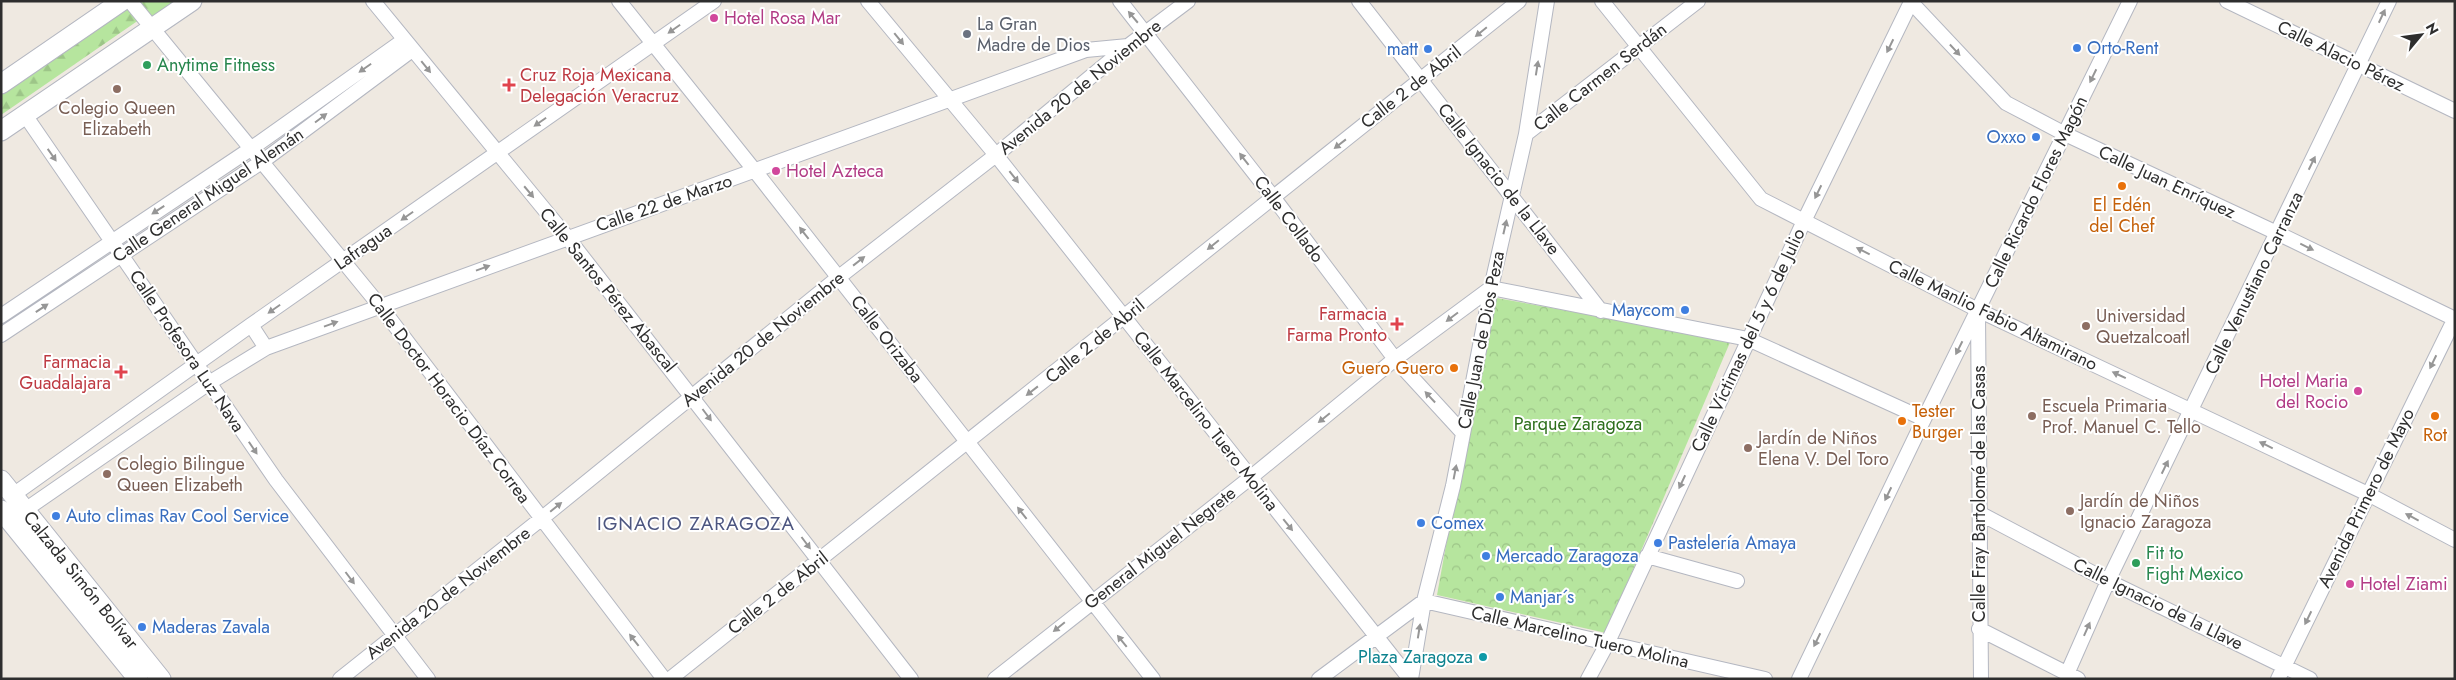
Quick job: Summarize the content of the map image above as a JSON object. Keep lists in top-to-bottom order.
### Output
{
  "streets": {
    "main road": ["Calzada Simón Bolívar"],
    "street": [
      "Calle Alacio Pérez",
      "Calle Carmen Serdán",
      "Avenida 20 de Noviembre",
      "Calle 2 de Abril",
      "Calle Ignacio de la Llave",
      "Calle Juan Enríquez",
      "Calle Ricardo Flores Magón",
      "Calle General Miguel Alemán",
      "Calle 22 de Marzo",
      "Calle Collado",
      "Lafragua",
      "Calle Venustiano Carranza",
      "Calle Santos Pérez Abascal",
      "Calle Manlio Fabio Altamirano",
      "Calle Orizaba",
      "Calle Juan de Dios Peza",
      "Calle Víctimas del 5 y 6 de Julio",
      "Calle Profesora Luz Nava",
      "Calle Doctor Horacio Díaz Correa",
      "Calle Marcelino Tuero Molina",
      "Calle Fray Bartolomé de las Casas",
      "Avenida Primero de Mayo",
      "General Miguel Negrete"
    ]
  },
  "crossings": [
    ["Calle Alacio Pérez", "Calle Venustiano Carranza"],
    ["Calle Carmen Serdán", "Calle Manlio Fabio Altamirano"],
    ["Calle Carmen Serdán", "Calle Juan de Dios Peza"],
    ["Avenida 20 de Noviembre", "Calle 22 de Marzo"],
    ["Avenida 20 de Noviembre", "Calle Collado"],
    ["Avenida 20 de Noviembre", "Calle Santos Pérez Abascal"],
    ["Avenida 20 de Noviembre", "Calle Orizaba"],
    ["Avenida 20 de Noviembre", "Calle Profesora Luz Nava"],
    ["Avenida 20 de Noviembre", "Calle Doctor Horacio Díaz Correa"],
    ["Avenida 20 de Noviembre", "Calle Marcelino Tuero Molina"],
    ["Calle 2 de Abril", "Calle Ignacio de la Llave"],
    ["Calle 2 de Abril", "Calle Collado"],
    ["Calle 2 de Abril", "Calle Santos Pérez Abascal"],
    ["Calle 2 de Abril", "Calle Orizaba"],
    ["Calle 2 de Abril", "Calle Marcelino Tuero Molina"],
    ["Calle Ignacio de la Llave", "Calle Venustiano Carranza"],
    ["Calle Ignacio de la Llave", "Calle Juan de Dios Peza"],
    ["Calle Ignacio de la Llave", "Calle Fray Bartolomé de las Casas"],
    ["Calle Ignacio de la Llave", "Avenida Primero de Mayo"],
    ["Calle Juan Enríquez", "Calle Ricardo Flores Magón"],
    ["Calle Juan Enríquez", "Calle Venustiano Carranza"],
    ["Calle Juan Enríquez", "Calle Víctimas del 5 y 6 de Julio"],
    ["Calle Juan Enríquez", "Avenida Primero de Mayo"],
    ["Calle Ricardo Flores Magón", "Calle Manlio Fabio Altamirano"],
    ["Calle Ricardo Flores Magón", "Calle Fray Bartolomé de las Casas"],
    ["Calle General Miguel Alemán", "Calle Santos Pérez Abascal"],
    ["Calle General Miguel Alemán", "Calle Profesora Luz Nava"],
    ["Calle General Miguel Alemán", "Calle Doctor Horacio Díaz Correa"],
    ["Calle 22 de Marzo", "Calle Santos Pérez Abascal"],
    ["Calle 22 de Marzo", "Calle Orizaba"],
    ["Calle 22 de Marzo", "Calle Profesora Luz Nava"],
    ["Calle 22 de Marzo", "Calle Doctor Horacio Díaz Correa"],
    ["Calle 22 de Marzo", "Calle Marcelino Tuero Molina"],
    ["Calle Collado", "Calle Juan de Dios Peza"],
    ["Calle Collado", "General Miguel Negrete"],
    ["Lafragua", "Calle Santos Pérez Abascal"],
    ["Lafragua", "Calle Orizaba"],
    ["Lafragua", "Calle Profesora Luz Nava"],
    ["Lafragua", "Calle Doctor Horacio Díaz Correa"],
    ["Lafragua", "Calzada Simón Bolívar"],
    ["Calle Venustiano Carranza", "Calle Manlio Fabio Altamirano"],
    ["Calle Manlio Fabio Altamirano", "Calle Víctimas del 5 y 6 de Julio"],
    ["Calle Manlio Fabio Altamirano", "Calle Fray Bartolomé de las Casas"],
    ["Calle Manlio Fabio Altamirano", "Avenida Primero de Mayo"],
    ["Calle Orizaba", "General Miguel Negrete"],
    ["Calle Juan de Dios Peza", "Calle Marcelino Tuero Molina"],
    ["Calle Juan de Dios Peza", "General Miguel Negrete"],
    ["Calle Víctimas del 5 y 6 de Julio", "Calle Marcelino Tuero Molina"],
    ["Calle Marcelino Tuero Molina", "General Miguel Negrete"]
  ],
  "one_way": [
    "Avenida 20 de Noviembre",
    "Calle 2 de Abril",
    "Calle Juan Enríquez",
    "Calle Ricardo Flores Magón",
    "Calle Collado",
    "Lafragua",
    "Calle Venustiano Carranza",
    "Calle Santos Pérez Abascal",
    "Calle Manlio Fabio Altamirano",
    "Calle Orizaba",
    "Calle Juan de Dios Peza",
    "Calle Víctimas del 5 y 6 de Julio",
    "Calle Profesora Luz Nava",
    "Calle Marcelino Tuero Molina",
    "Avenida Primero de Mayo",
    "General Miguel Negrete"
  ],
  "districts": ["IGNACIO ZARAGOZA"],
  "parks": ["Parque Zaragoza"],
  "places": {
    "other": [
      "Hotel Rosa Mar",
      "La Gran Madre de Dios",
      "Orto-Rent",
      "matt",
      "Anytime Fitness",
      "Colegio Queen Elizabeth",
      "Oxxo",
      "Hotel Azteca",
      "El Edén del Chef",
      "Maycom",
      "Universidad Quetzalcoatl",
      "Guero Guero",
      "Hotel Maria del Rocio",
      "Escuela Primaria Prof. Manuel C. Tello",
      "Rot",
      "Tester Burger",
      "Jardín de Niños Elena V. Del Toro",
      "Colegio Bilingue Queen Elizabeth",
      "Jardín de Niños Ignacio Zaragoza",
      "Auto climas Rav Cool Service",
      "Comex",
      "Pastelería Amaya",
      "Mercado Zaragoza",
      "Fit to Fight Mexico",
      "Hotel Ziami",
      "Manjar´s",
      "Maderas Zavala",
      "Plaza Zaragoza"
    ],
    "health": ["Cruz Roja Mexicana Delegación Veracruz", "Farmacia Farma Pronto", "Farmacia Guadalajara"]
  },
  "north": "top right"
}
